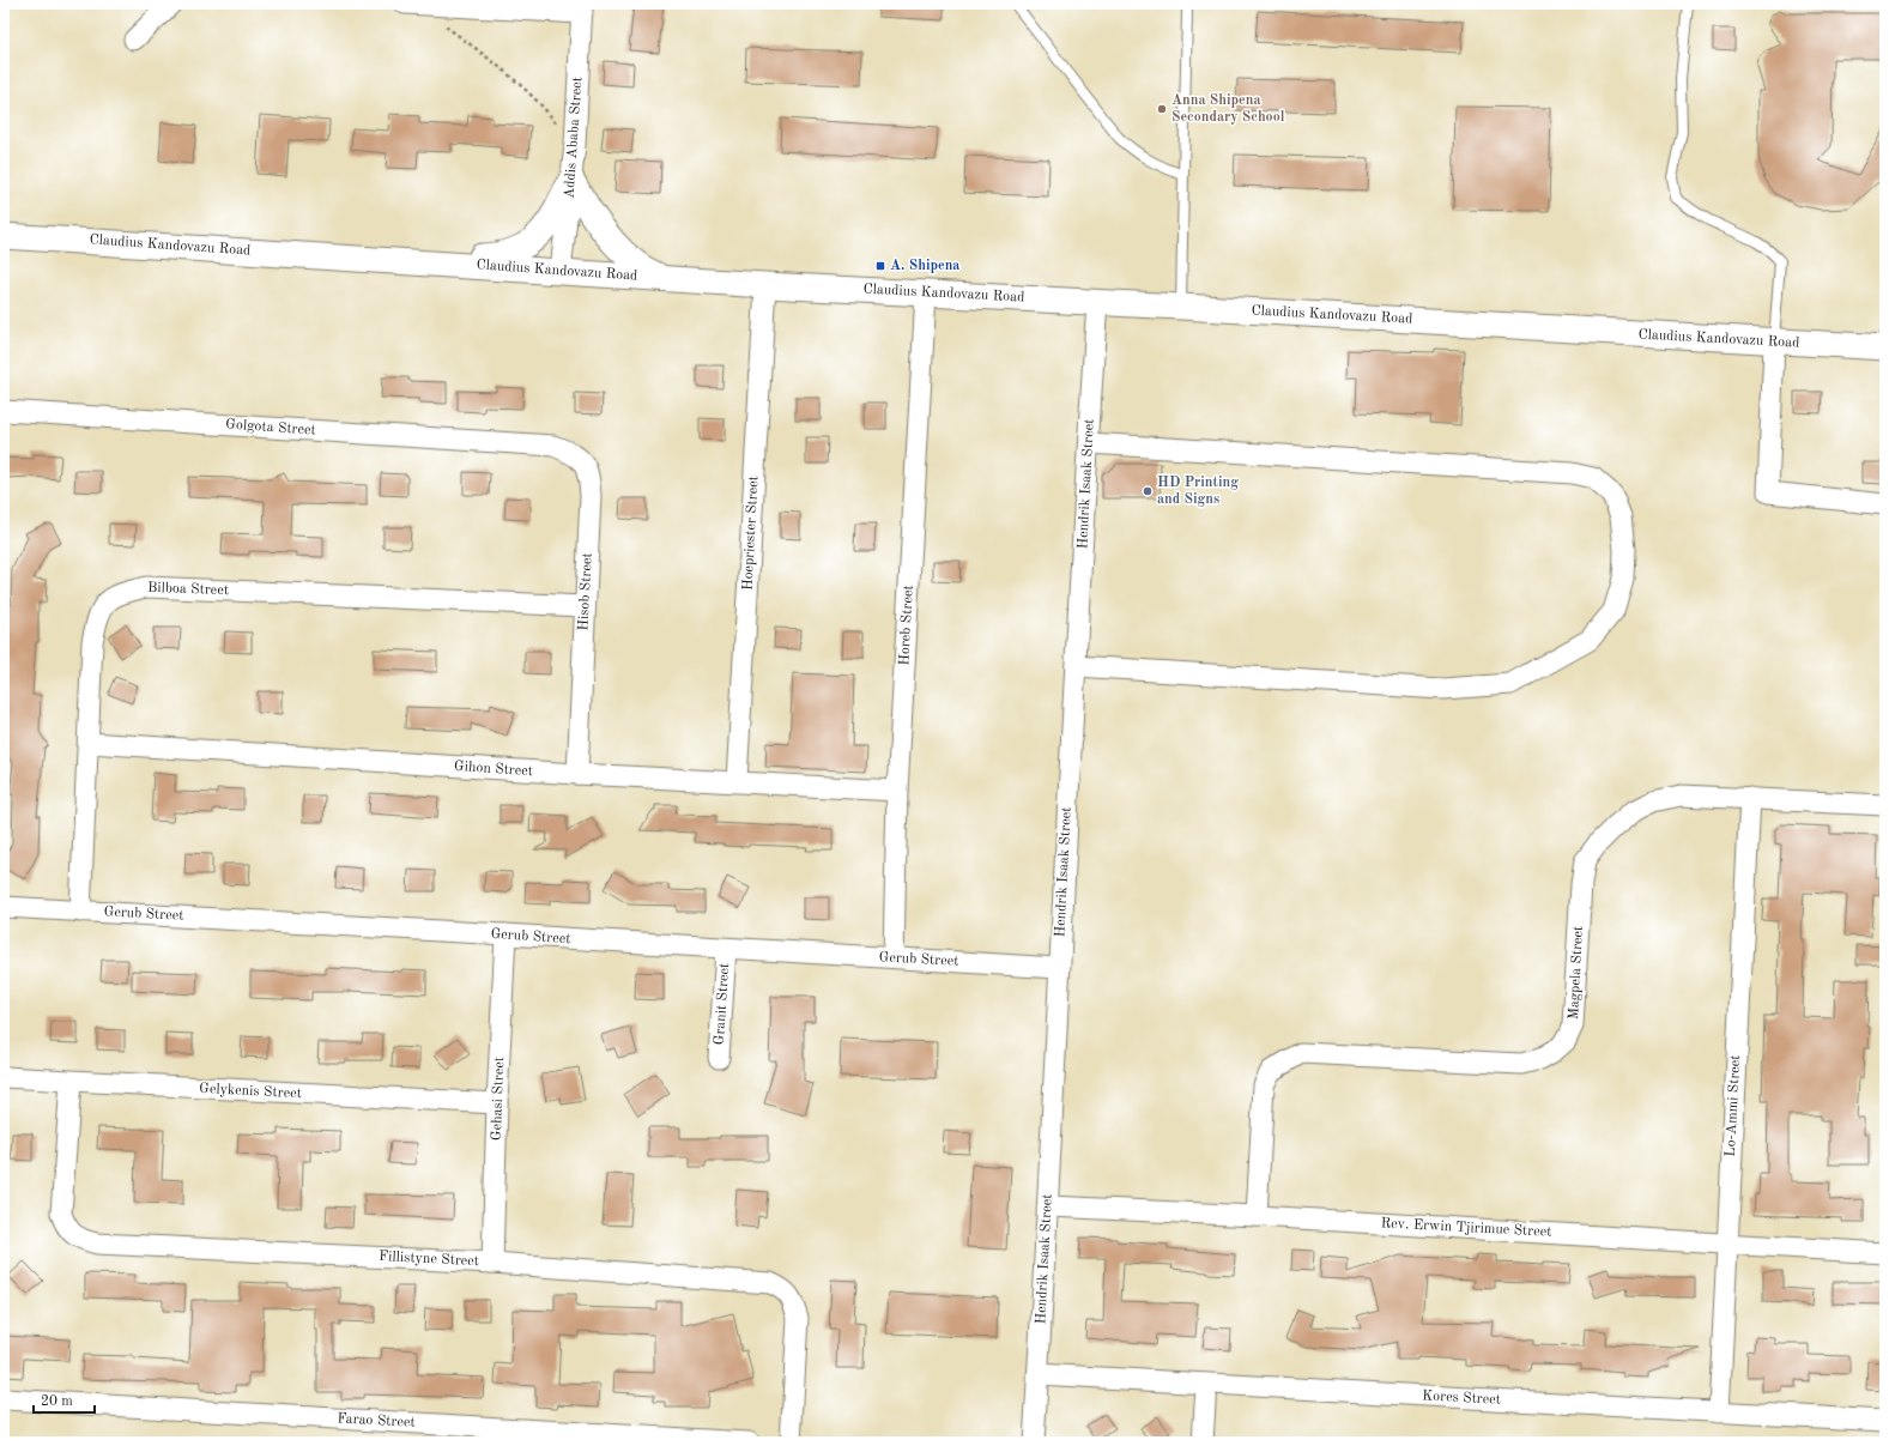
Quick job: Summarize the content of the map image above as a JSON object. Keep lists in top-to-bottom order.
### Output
{
  "streets": {
    "street": [
      "Addis Ababa Street",
      "Claudius Kandovazu Road",
      "Golgota Street",
      "Hendrik Isaak Street",
      "Hoepriester Street",
      "Bilboa Street",
      "Hisob Street",
      "Horeb Street",
      "Gihon Street",
      "Gerub Street",
      "Magpela Street",
      "Granit Street",
      "Gelykenis Street",
      "Gehasi Street",
      "Lo-Ammi Street",
      "Rev. Erwin Tjirimue Street",
      "Fillistyne Street",
      "Kores Street",
      "Farao Street"
    ]
  },
  "crossings": [
    ["Addis Ababa Street", "Claudius Kandovazu Road"],
    ["Claudius Kandovazu Road", "Hendrik Isaak Street"],
    ["Claudius Kandovazu Road", "Hoepriester Street"],
    ["Claudius Kandovazu Road", "Horeb Street"],
    ["Golgota Street", "Hisob Street"],
    ["Hendrik Isaak Street", "Gerub Street"],
    ["Hendrik Isaak Street", "Rev. Erwin Tjirimue Street"],
    ["Hendrik Isaak Street", "Kores Street"],
    ["Hoepriester Street", "Gihon Street"],
    ["Bilboa Street", "Hisob Street"],
    ["Bilboa Street", "Gihon Street"],
    ["Bilboa Street", "Gerub Street"],
    ["Hisob Street", "Gihon Street"],
    ["Horeb Street", "Gihon Street"],
    ["Horeb Street", "Gerub Street"],
    ["Gerub Street", "Granit Street"],
    ["Gerub Street", "Gehasi Street"],
    ["Magpela Street", "Lo-Ammi Street"],
    ["Magpela Street", "Rev. Erwin Tjirimue Street"],
    ["Gelykenis Street", "Gehasi Street"],
    ["Gelykenis Street", "Fillistyne Street"],
    ["Gehasi Street", "Fillistyne Street"],
    ["Lo-Ammi Street", "Rev. Erwin Tjirimue Street"],
    ["Lo-Ammi Street", "Kores Street"]
  ],
  "places": {
    "other": ["Anna Shipena Secondary School", "HD Printing and Signs"],
    "transit": ["A. Shipena"]
  },
  "scale_bar": "20 m"
}
